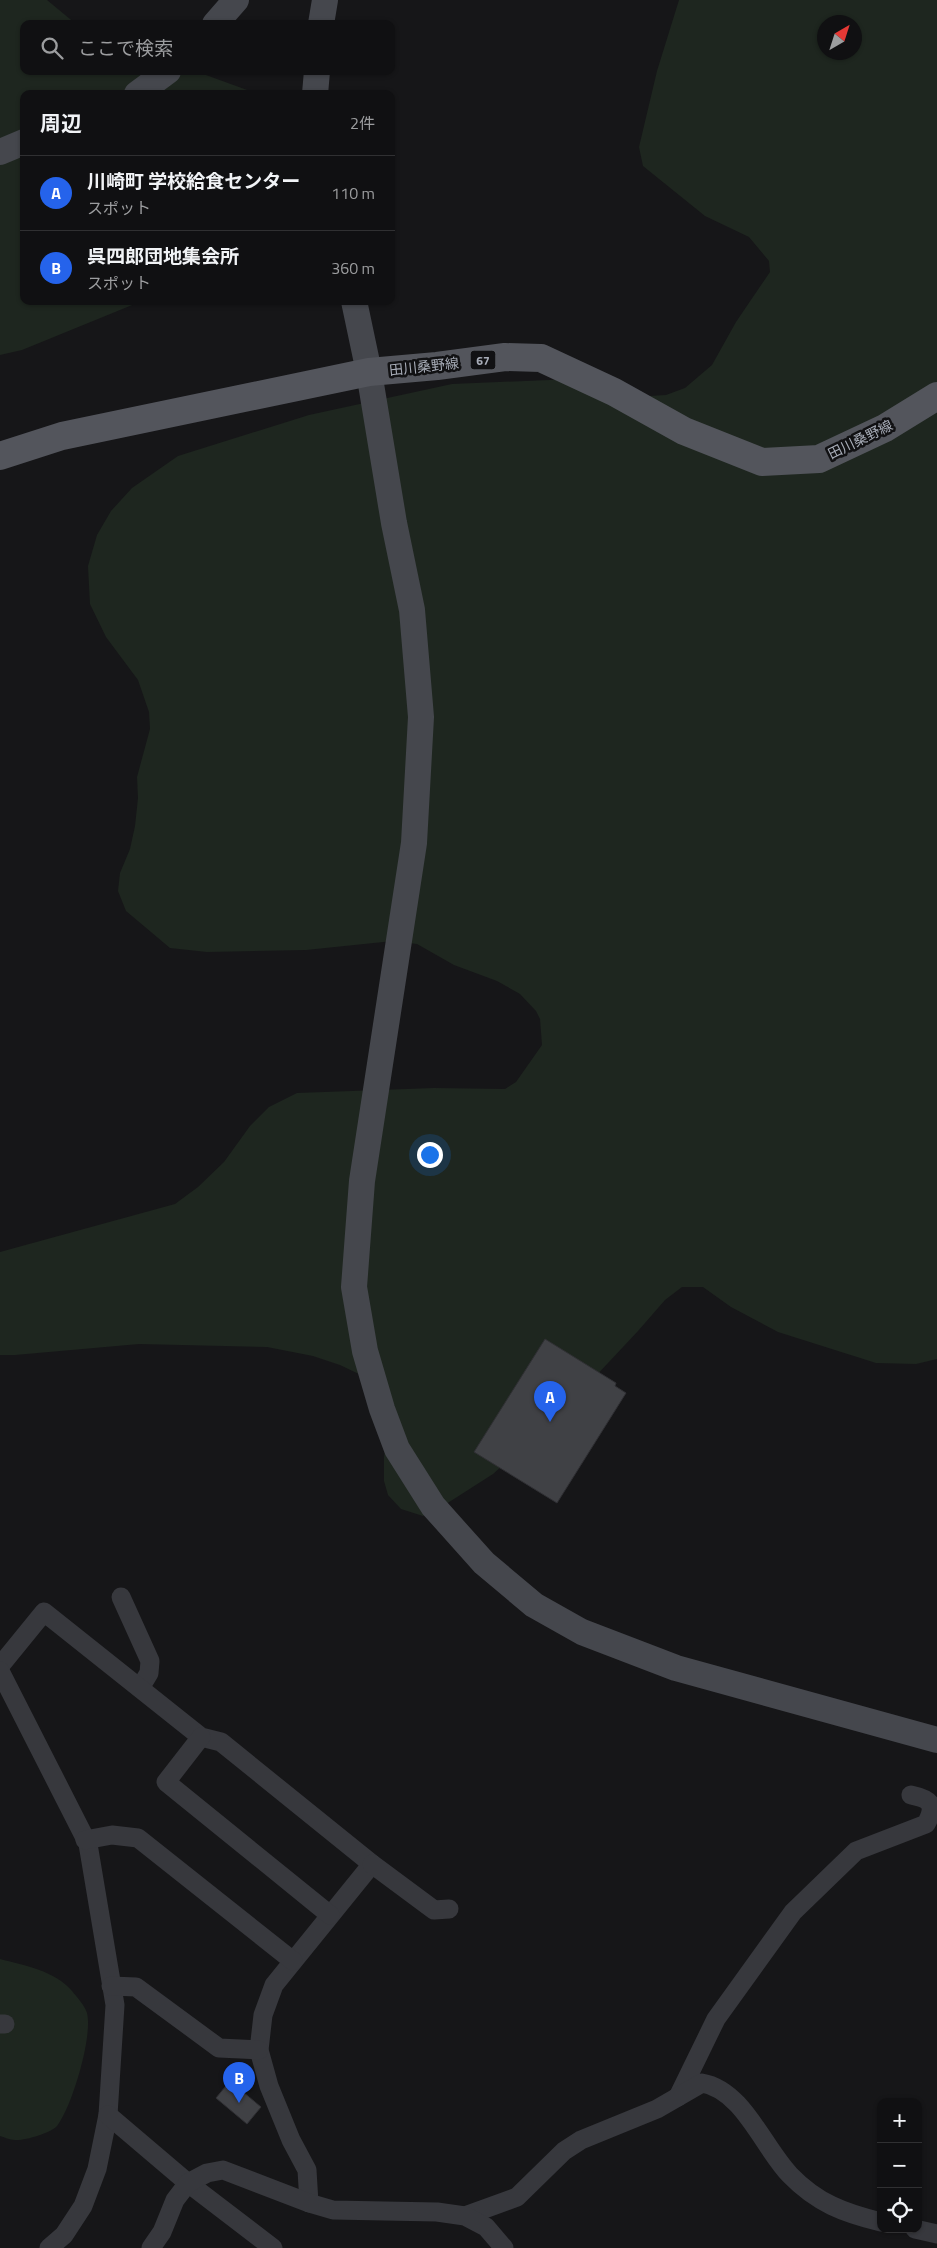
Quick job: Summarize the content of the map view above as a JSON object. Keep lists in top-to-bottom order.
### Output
{
  "streets": {
    "main road": ["67", "田川桑野線"]
  },
  "north": "top right",
  "page": {
    "search": "ここで検索",
    "heading": ["周辺", "2件"],
    "list": [
      {
        "mark": "A",
        "name": "川崎町 学校給食センター",
        "note": "スポット",
        "value": "110 m"
      },
      {
        "mark": "B",
        "name": "呉四郎団地集会所",
        "note": "スポット",
        "value": "360 m"
      }
    ],
    "pins": ["A", "B"],
    "map_buttons": ["+", "−"]
  }
}
